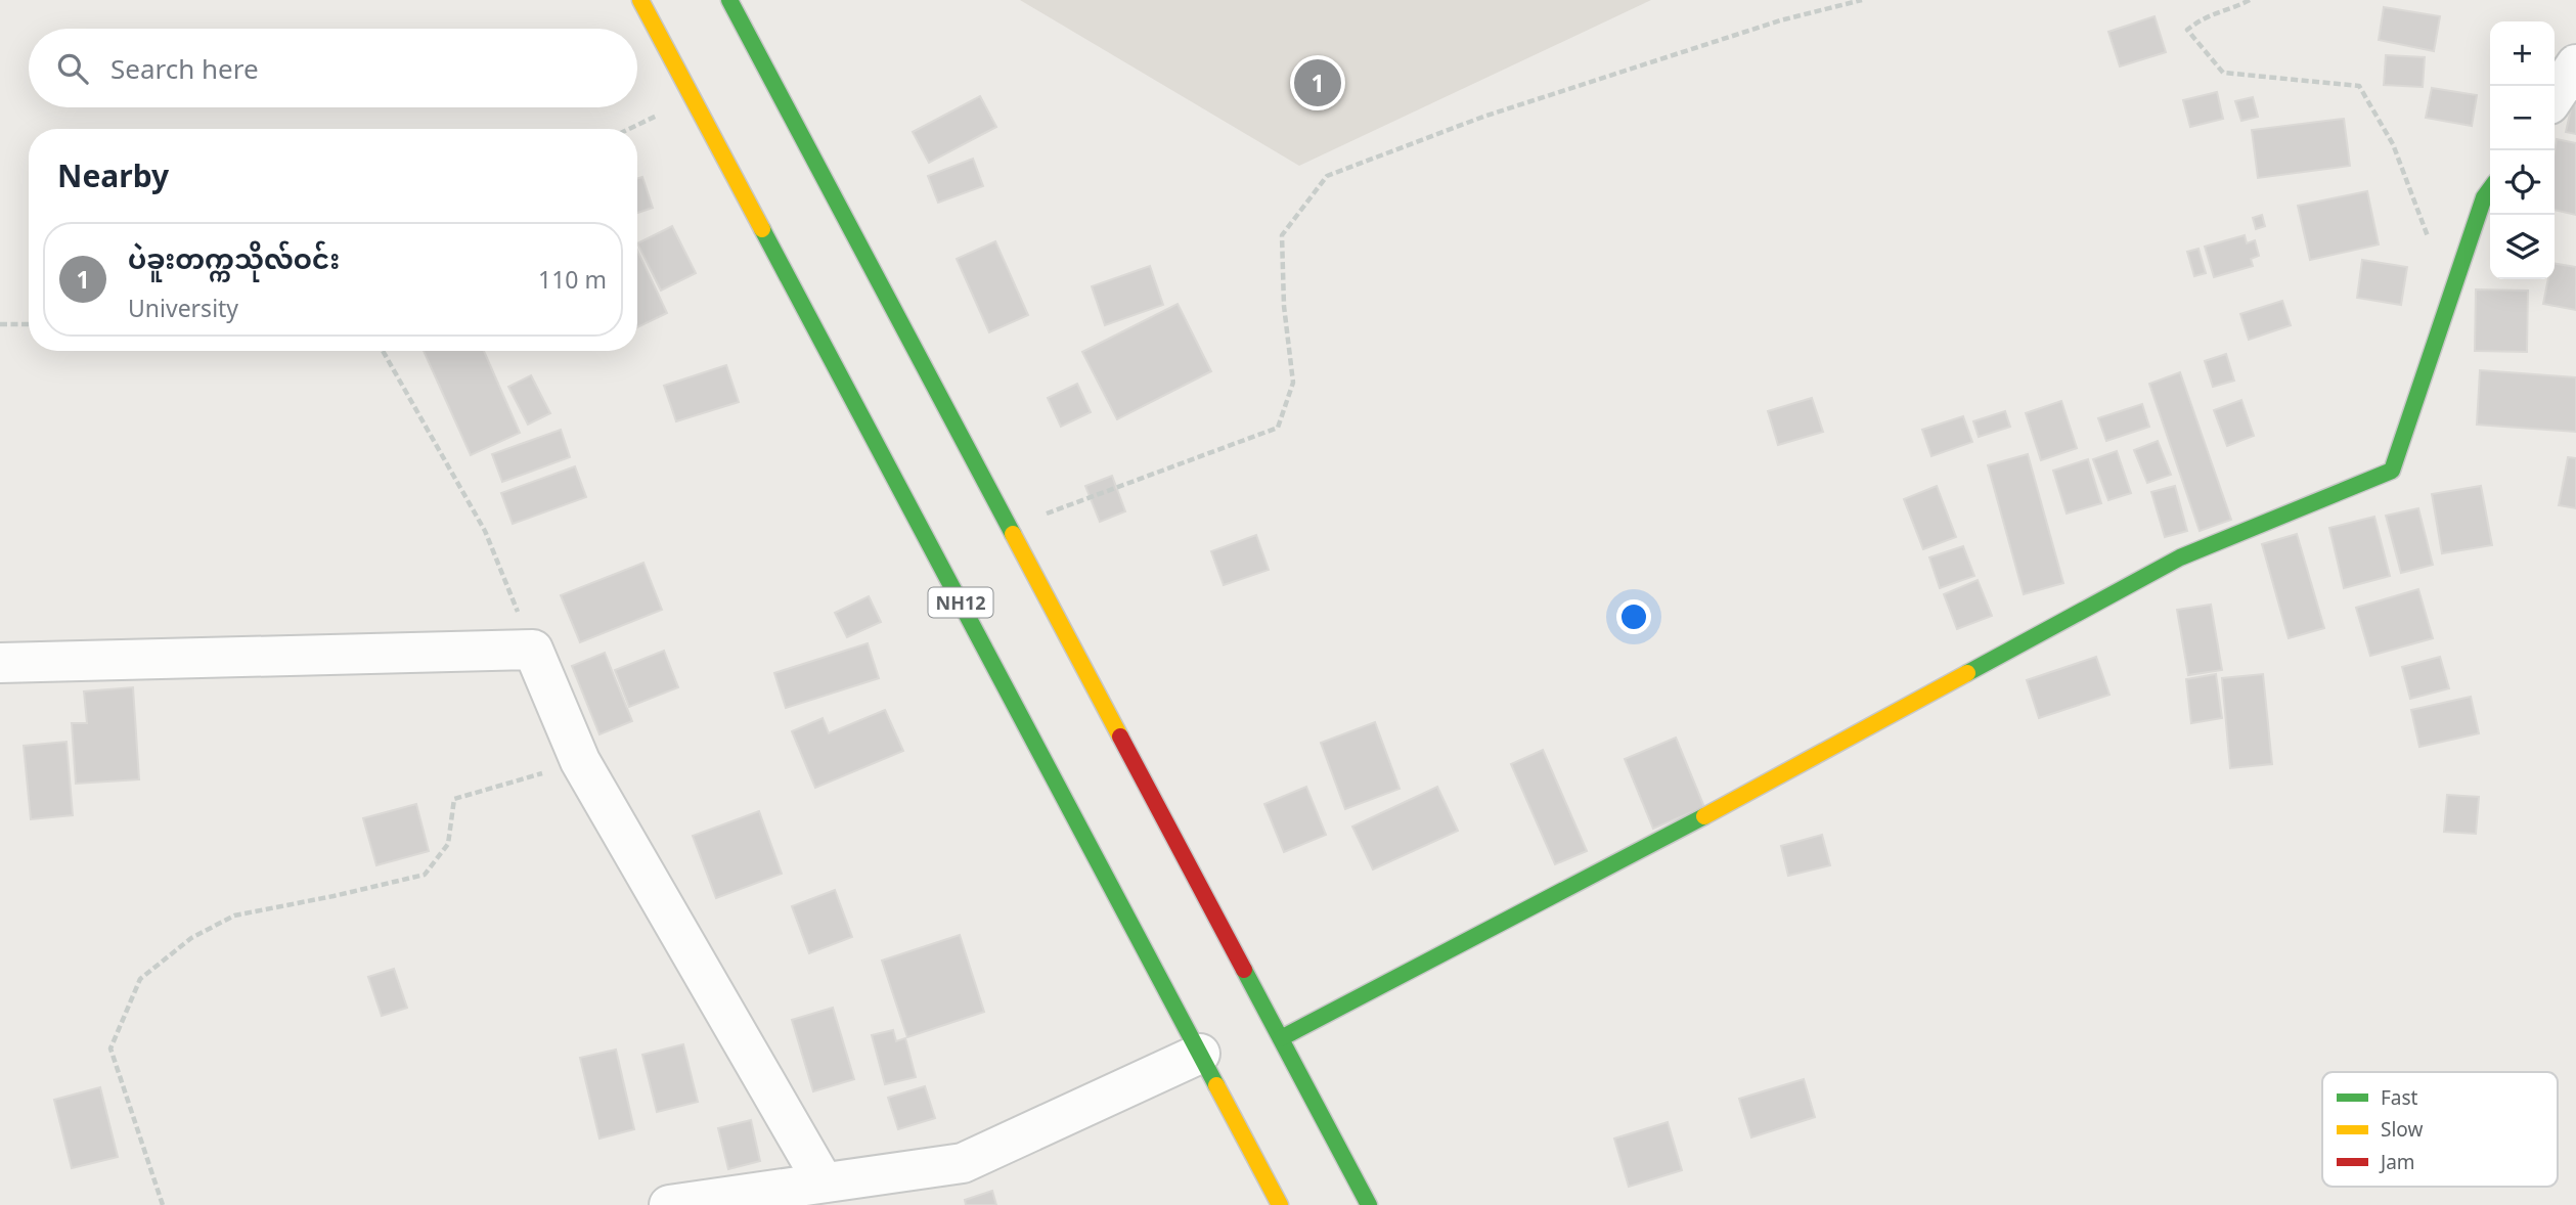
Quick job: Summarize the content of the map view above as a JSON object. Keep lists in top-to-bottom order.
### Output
{
  "streets": {
    "main road": ["NH12"]
  },
  "legend": ["Fast", "Slow", "Jam"],
  "page": {
    "map_buttons": ["+", "−"],
    "search": "Search here",
    "pins": "1",
    "heading": "Nearby",
    "list": [
      {
        "mark": "1",
        "name": "ပဲခူးတက္ကသိုလ်ဝင်း",
        "note": "University",
        "value": "110 m"
      }
    ]
  }
}
